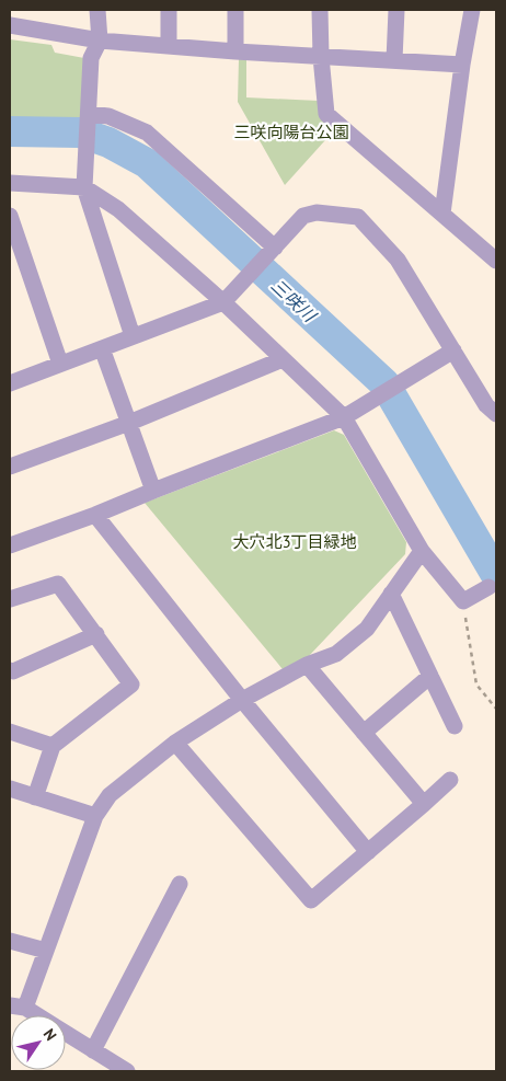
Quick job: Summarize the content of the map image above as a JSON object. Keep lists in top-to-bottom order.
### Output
{
  "water": ["三咲川"],
  "parks": ["三咲向陽台公園", "大穴北3丁目緑地"],
  "north": "top right"
}
